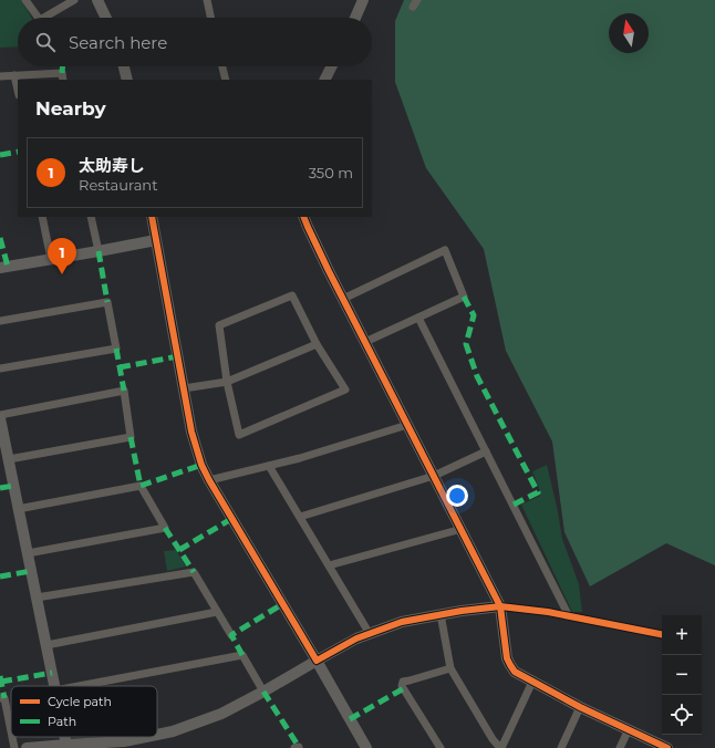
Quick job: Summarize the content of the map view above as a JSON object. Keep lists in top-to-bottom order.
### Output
{
  "legend": ["Cycle path", "Path"],
  "north": "top",
  "page": {
    "search": "Search here",
    "heading": "Nearby",
    "list": [
      {
        "mark": "1",
        "name": "太助寿し",
        "note": "Restaurant",
        "value": "350 m"
      }
    ],
    "pins": "1",
    "map_buttons": ["+", "−"]
  }
}
